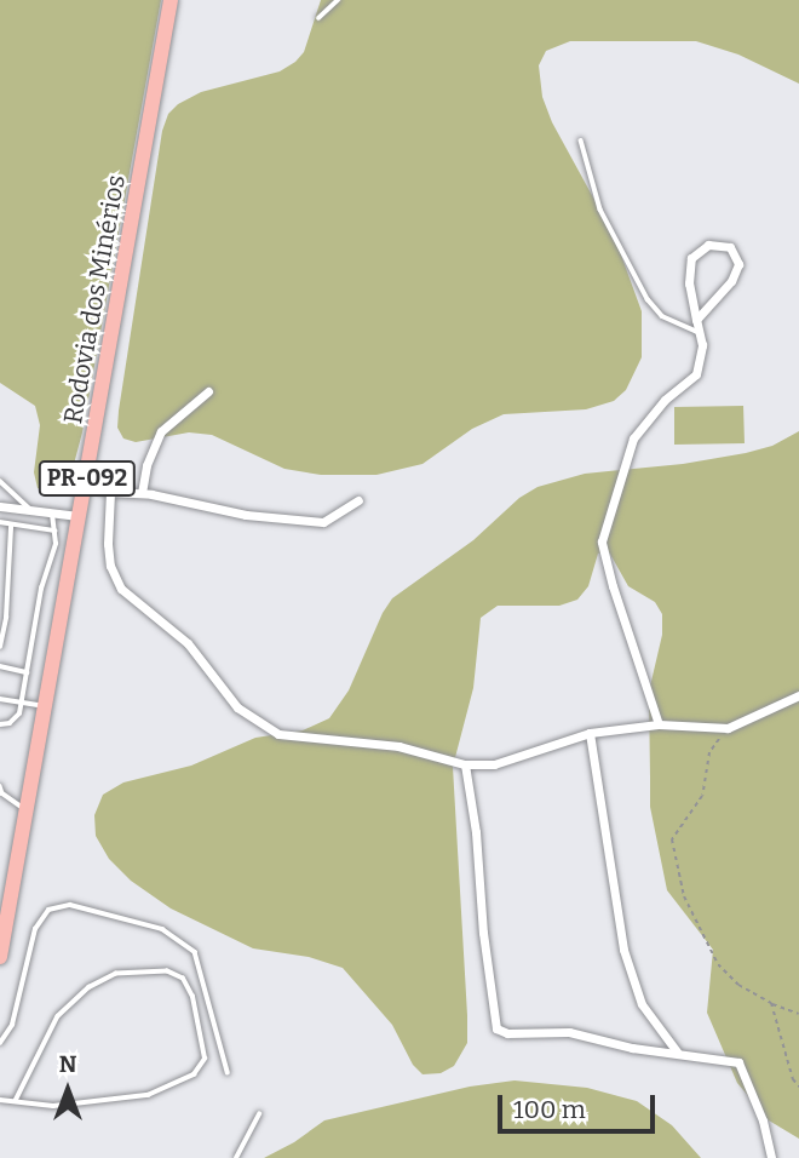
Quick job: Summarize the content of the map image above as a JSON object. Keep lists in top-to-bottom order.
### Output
{
  "streets": {
    "main road": ["Rodovia dos Minérios", "PR-092"]
  },
  "scale_bar": "100 m",
  "north": "top"
}
